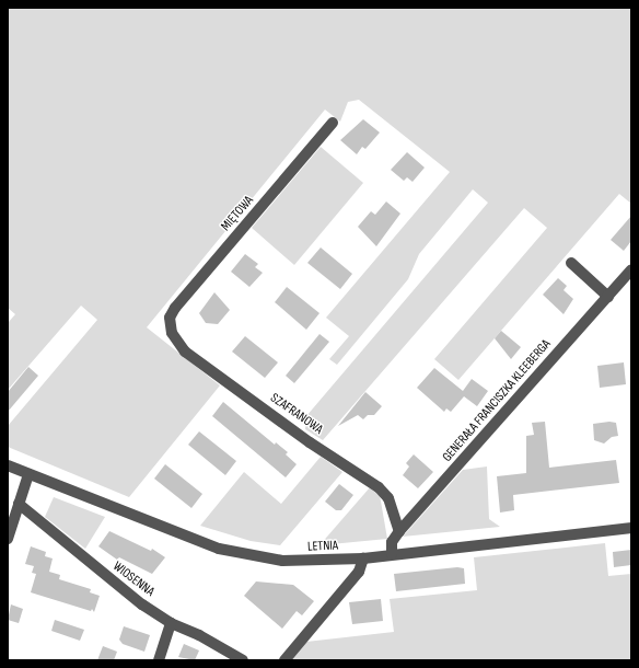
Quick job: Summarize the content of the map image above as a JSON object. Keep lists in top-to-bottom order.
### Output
{
  "streets": {
    "street": [
      "MIĘTOWA",
      "GENERAŁA FRANCISZKA KLEEBERGA",
      "SZAFRANOWA",
      "LETNIA",
      "WIOSENNA"
    ]
  },
  "crossings": [
    ["MIĘTOWA", "SZAFRANOWA"],
    ["GENERAŁA FRANCISZKA KLEEBERGA", "SZAFRANOWA"],
    ["GENERAŁA FRANCISZKA KLEEBERGA", "LETNIA"]
  ]
}
